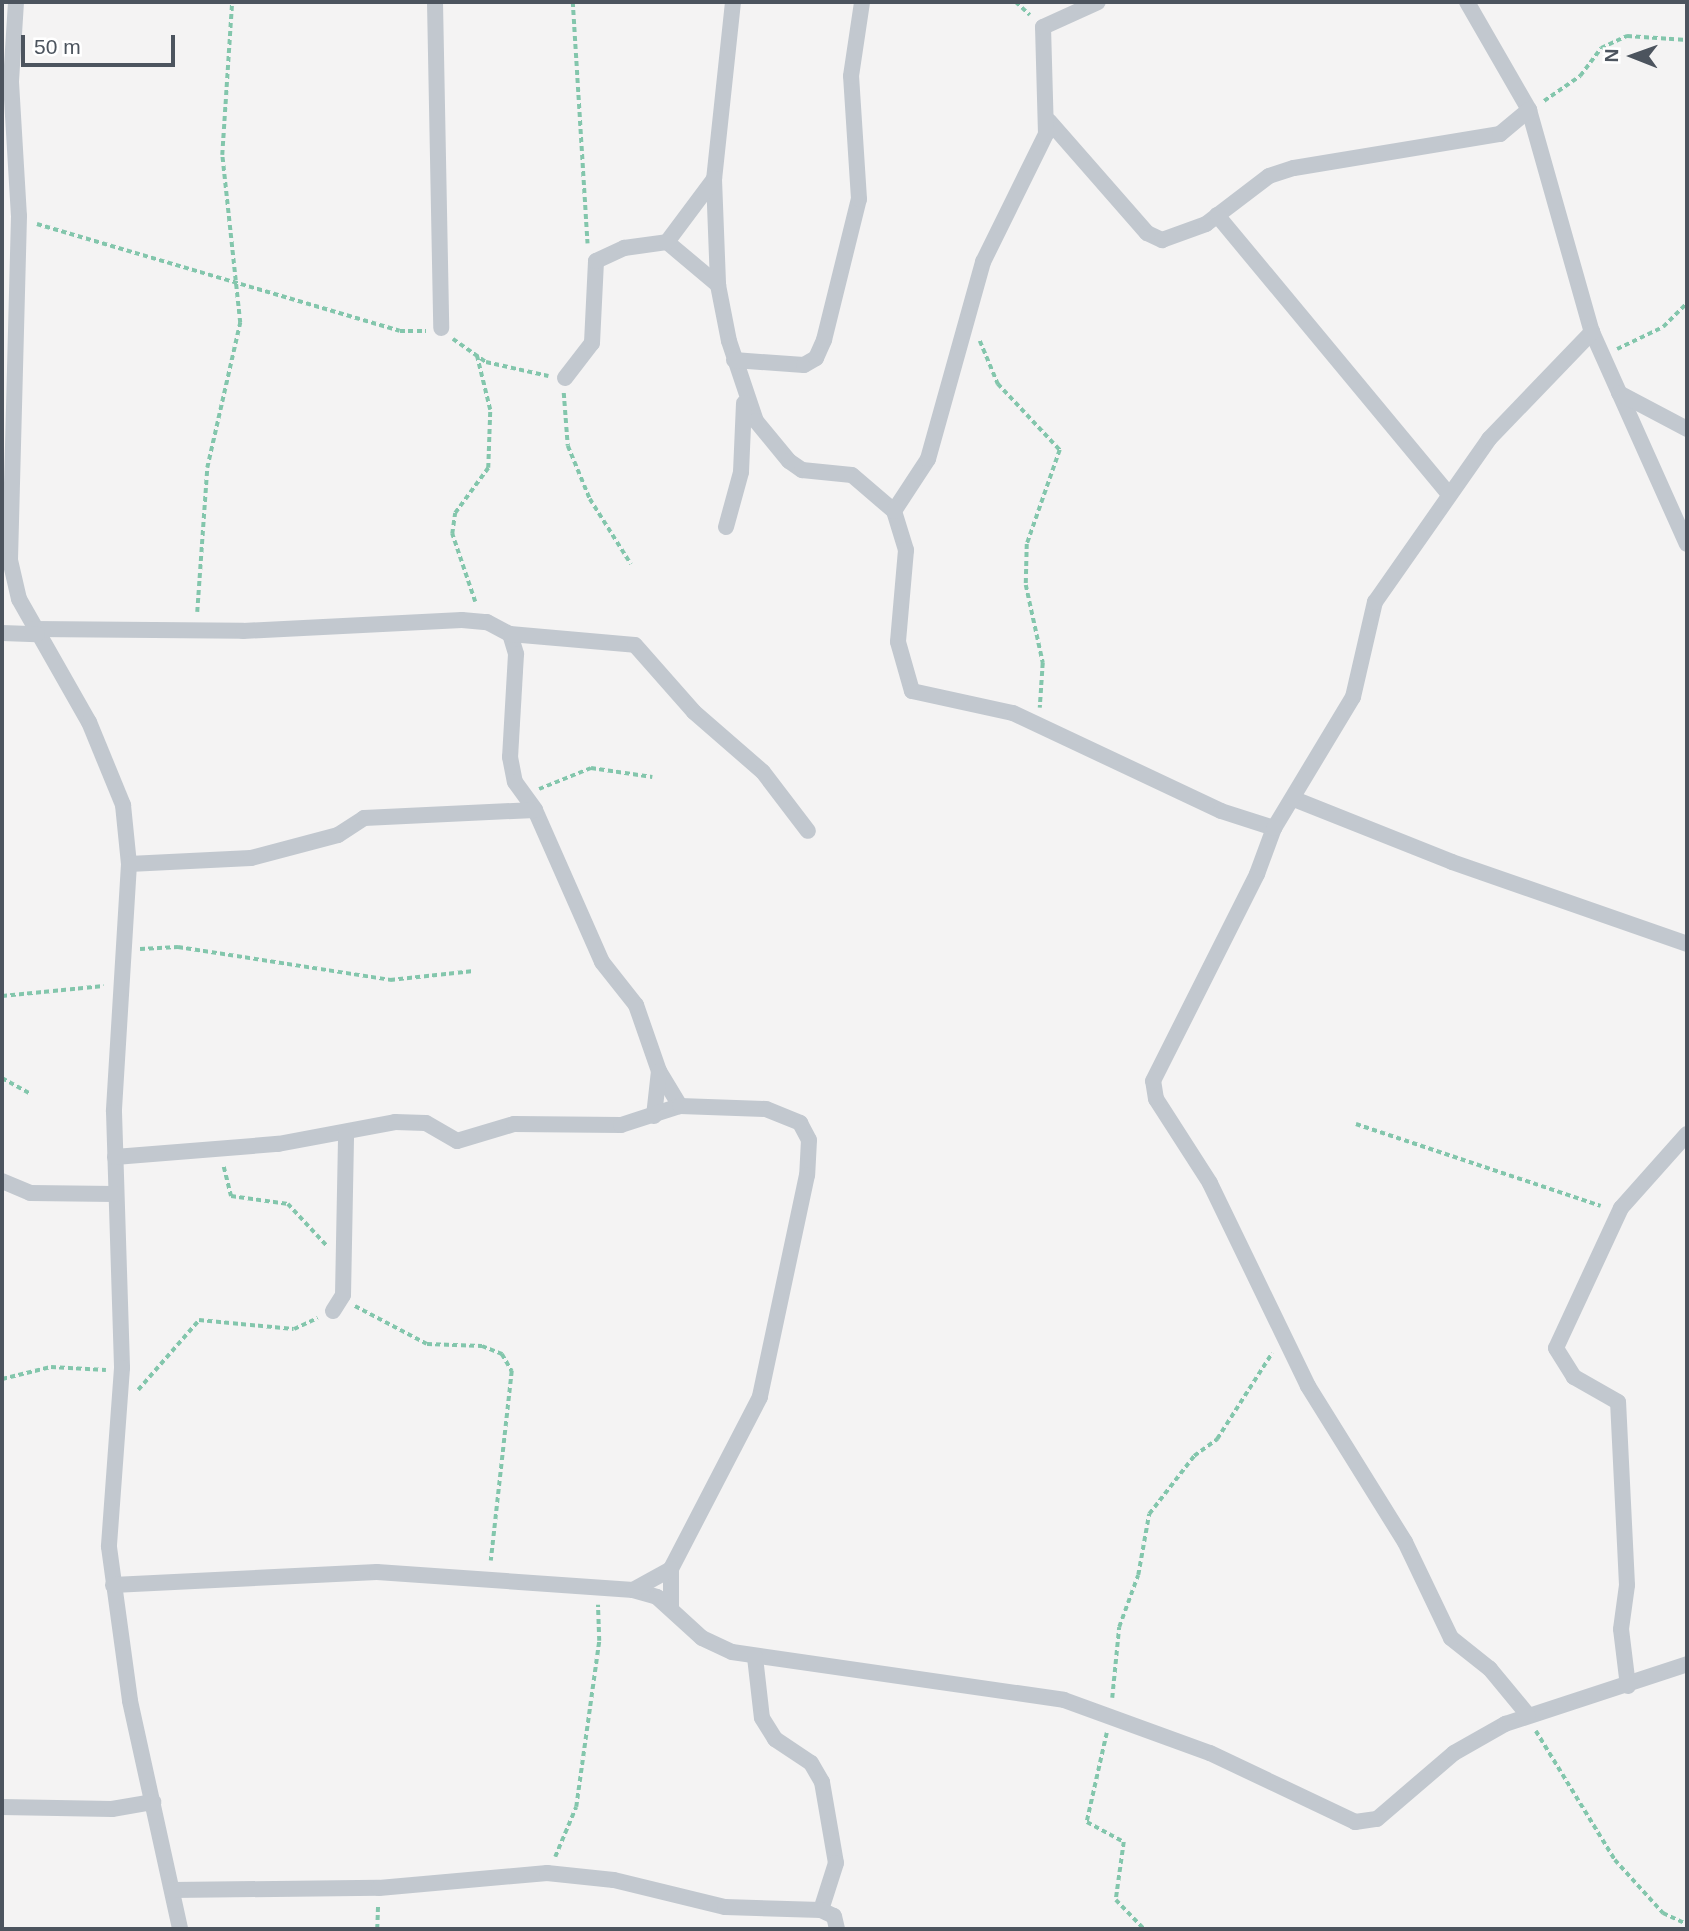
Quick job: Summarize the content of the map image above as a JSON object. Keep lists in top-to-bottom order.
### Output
{
  "scale_bar": "50 m",
  "north": "left"
}
